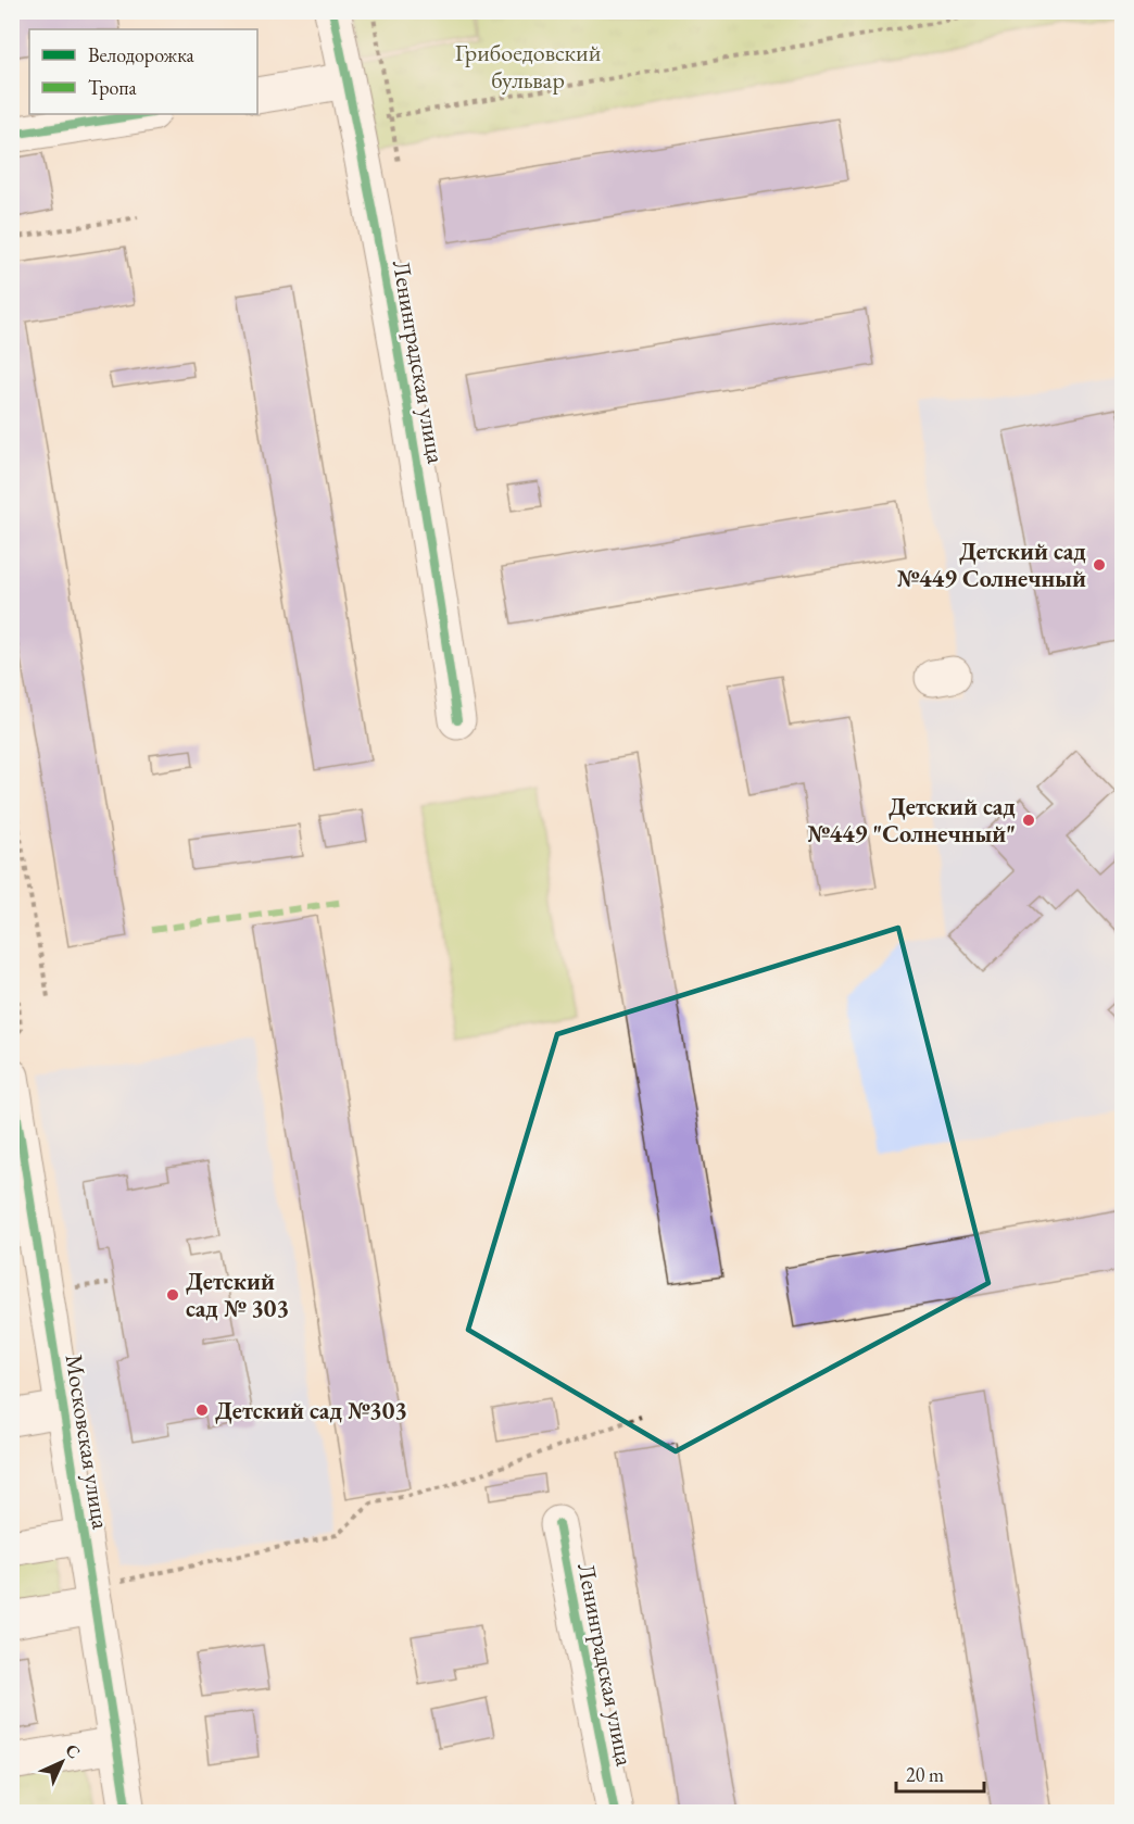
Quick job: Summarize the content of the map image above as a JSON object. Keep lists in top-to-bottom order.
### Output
{
  "streets": {
    "street": ["Ленинградская улица", "Московская улица"]
  },
  "parks": ["Грибоедовский бульвар"],
  "places": [
    "Детский сад №449 Солнечный",
    "Детский сад №449 \"Солнечный\"",
    "Детский сад № 303",
    "Детский сад №303"
  ],
  "legend": ["Велодорожка", "Тропа"],
  "scale_bar": "20 m",
  "north": "top right"
}
